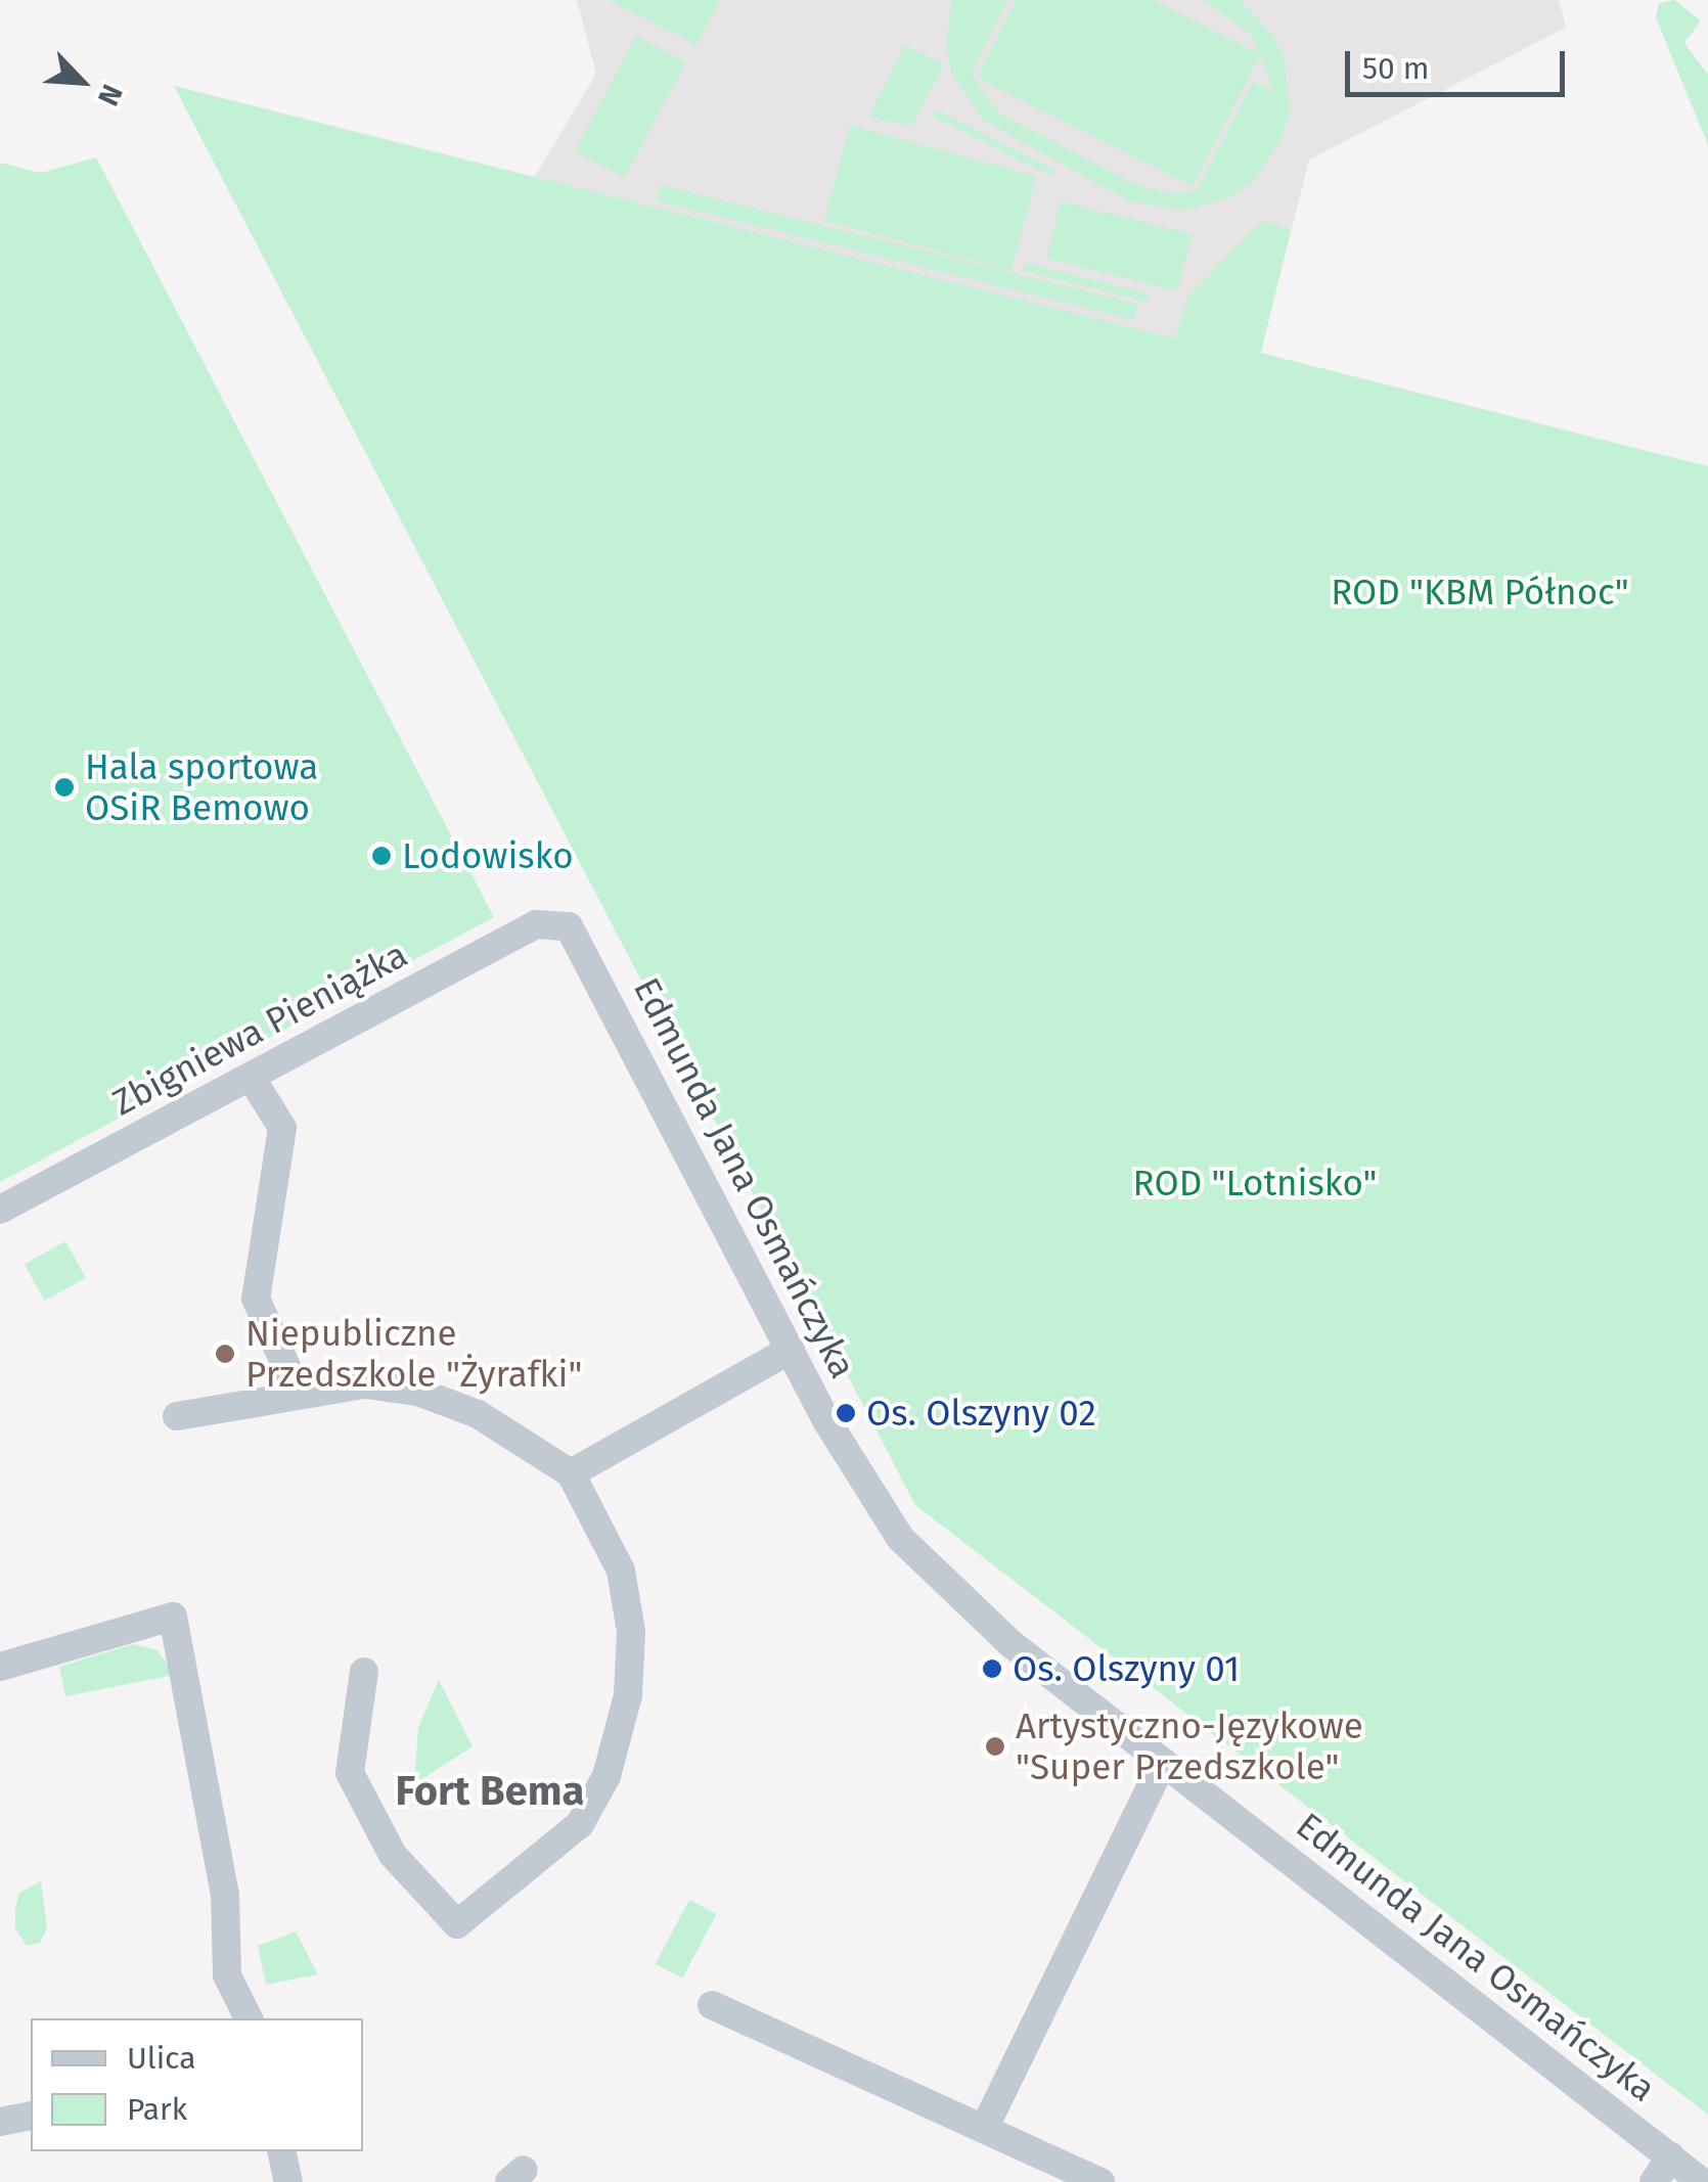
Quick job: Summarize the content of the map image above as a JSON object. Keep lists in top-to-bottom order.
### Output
{
  "streets": {
    "street": ["Zbigniewa Pieniążka", "Edmunda Jana Osmańczyka"]
  },
  "crossings": [
    ["Zbigniewa Pieniążka", "Edmunda Jana Osmańczyka"]
  ],
  "districts": ["Fort Bema"],
  "parks": ["ROD \"KBM Północ\"", "ROD \"Lotnisko\""],
  "places": [
    "Hala sportowa OSiR Bemowo",
    "Lodowisko",
    "Niepubliczne Przedszkole \"Żyrafki\"",
    "Os. Olszyny 02",
    "Os. Olszyny 01",
    "Artystyczno-Językowe \"Super Przedszkole\""
  ],
  "legend": ["Ulica", "Park"],
  "scale_bar": "50 m",
  "north": "bottom right"
}
